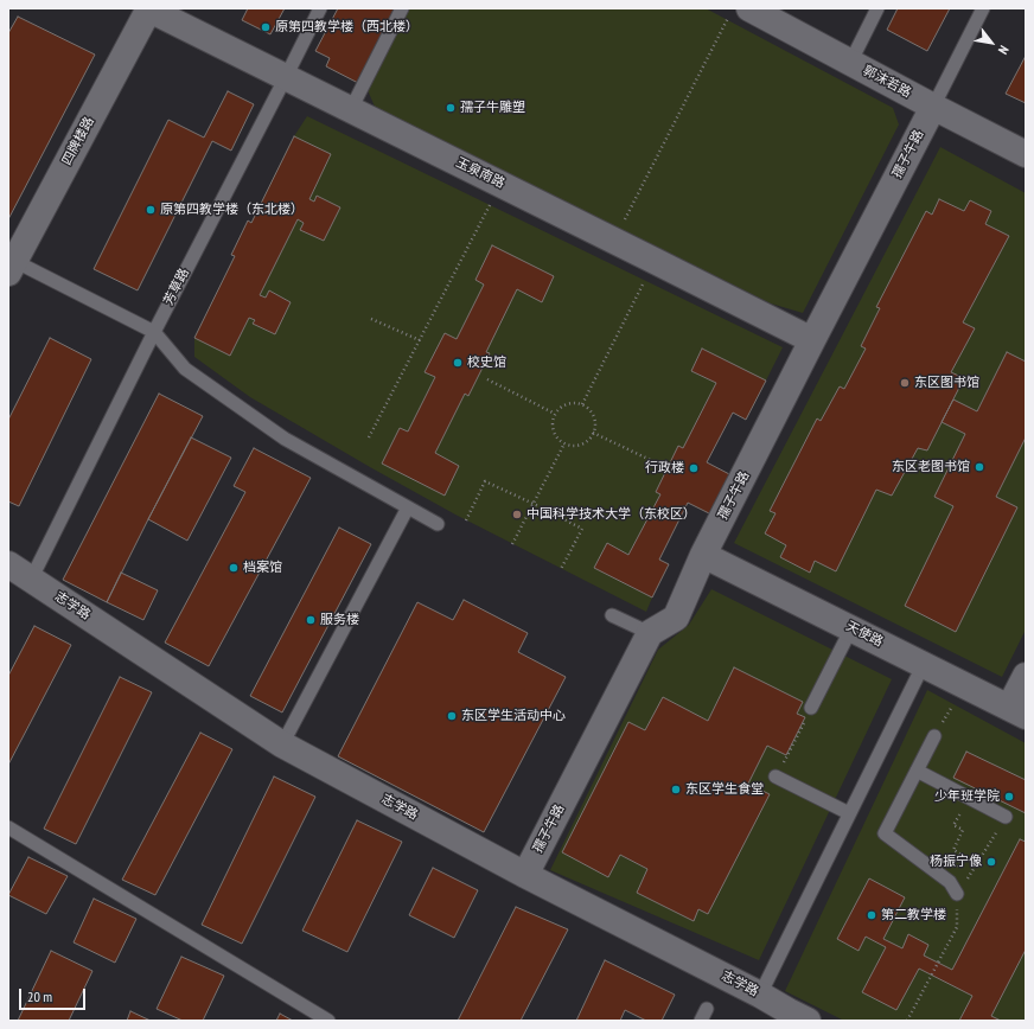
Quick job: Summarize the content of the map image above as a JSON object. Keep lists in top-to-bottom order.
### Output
{
  "streets": {
    "street": [
      "郭沫若路",
      "四牌楼路",
      "孺子牛路",
      "玉泉南路",
      "志学路",
      "天使路"
    ],
    "lane": ["芳草路"]
  },
  "crossings": [
    ["郭沫若路", "孺子牛路"],
    ["四牌楼路", "玉泉南路"],
    ["孺子牛路", "玉泉南路"],
    ["孺子牛路", "志学路"],
    ["孺子牛路", "天使路"],
    ["玉泉南路", "芳草路"]
  ],
  "places": [
    "原第四教学楼（西北楼）",
    "孺子牛雕塑",
    "原第四教学楼（东北楼）",
    "校史馆",
    "东区图书馆",
    "东区老图书馆",
    "行政楼",
    "中国科学技术大学（东校区）",
    "档案馆",
    "服务楼",
    "东区学生活动中心",
    "东区学生食堂",
    "少年班学院",
    "杨振宁像",
    "第二教学楼"
  ],
  "scale_bar": "20 m",
  "north": "bottom right"
}
